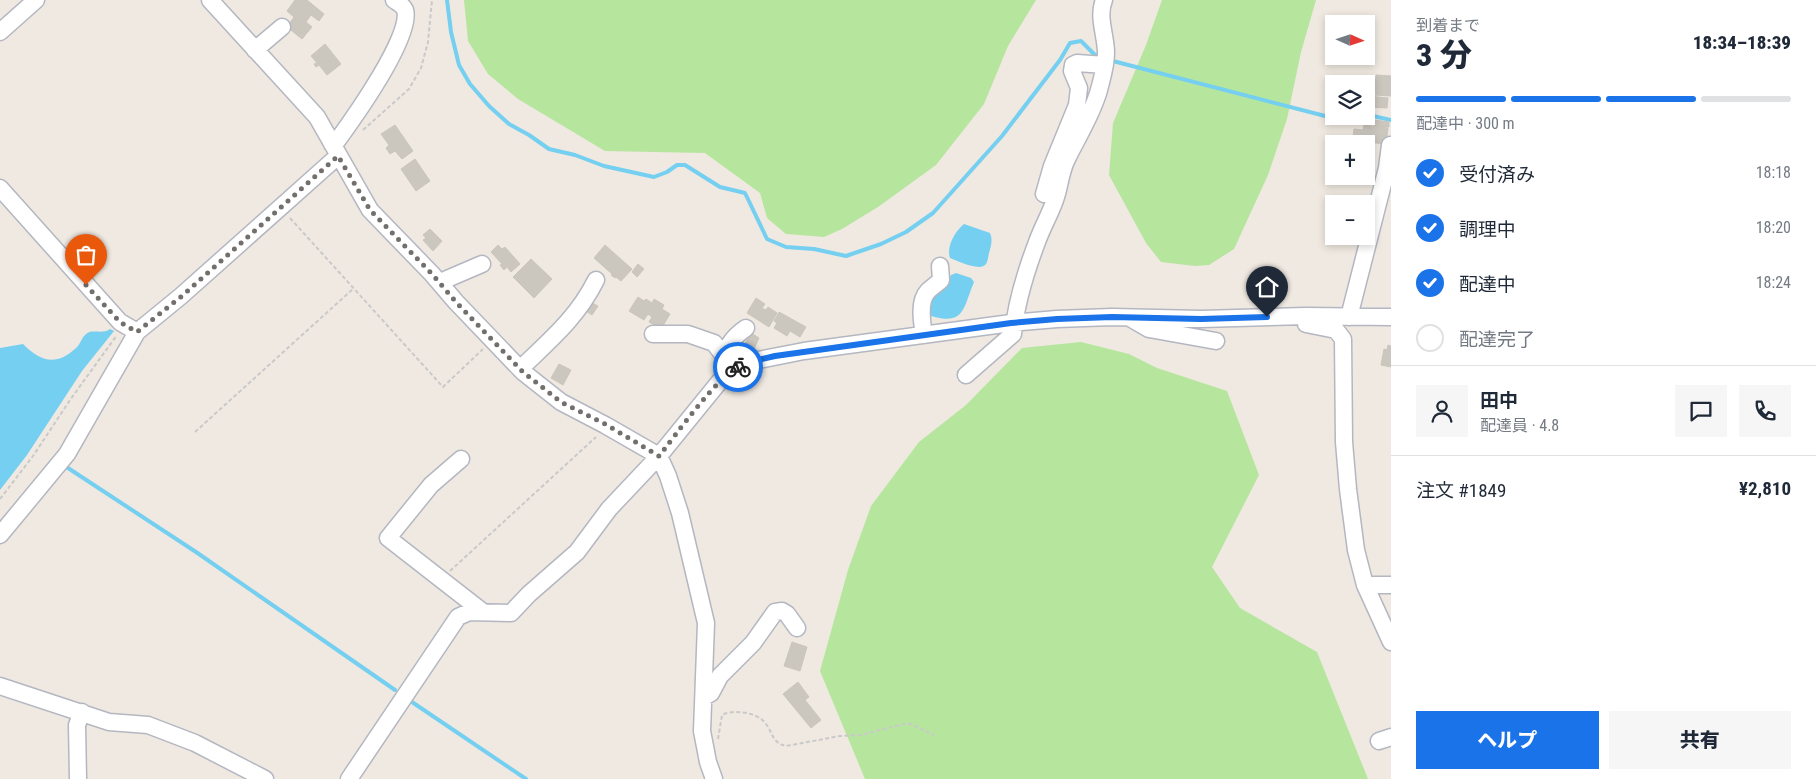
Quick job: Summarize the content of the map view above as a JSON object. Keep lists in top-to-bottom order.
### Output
{
  "north": "right",
  "page": {
    "heading": ["3 分", "到着まで", "18:34–18:39"],
    "panel": [
      "田中",
      "配達員 · 4.8",
      "注文 #1849",
      "¥2,810"
    ],
    "map_buttons": ["+", "−"],
    "bar": "配達中 · 300 m",
    "list": [
      ["受付済み", "18:18"],
      ["調理中", "18:20"],
      ["配達中", "18:24"],
      "配達完了"
    ],
    "buttons": ["ヘルプ", "共有"]
  }
}
